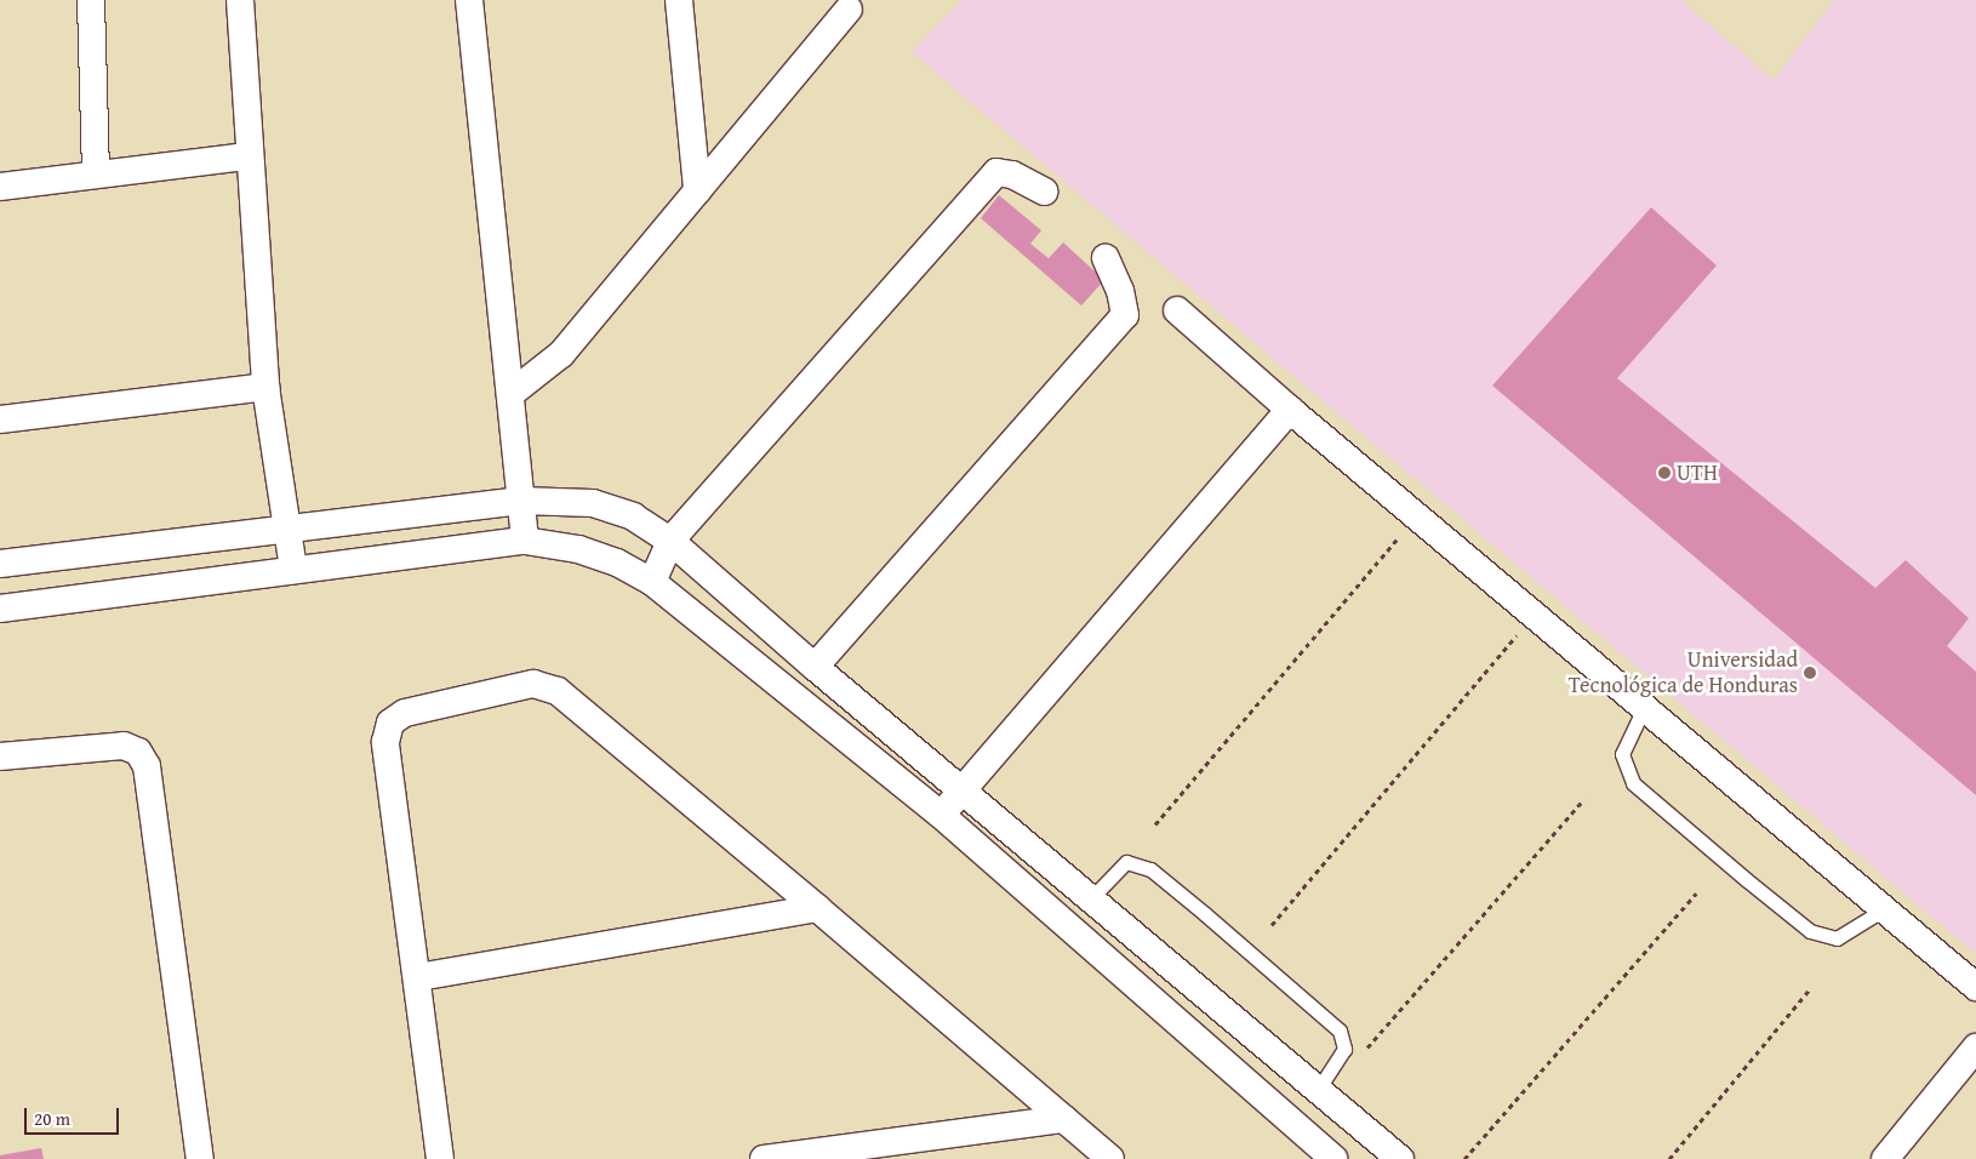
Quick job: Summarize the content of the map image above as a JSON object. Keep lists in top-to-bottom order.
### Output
{
  "places": ["UTH", "Universidad Tecnológica de Honduras"],
  "scale_bar": "20 m"
}
